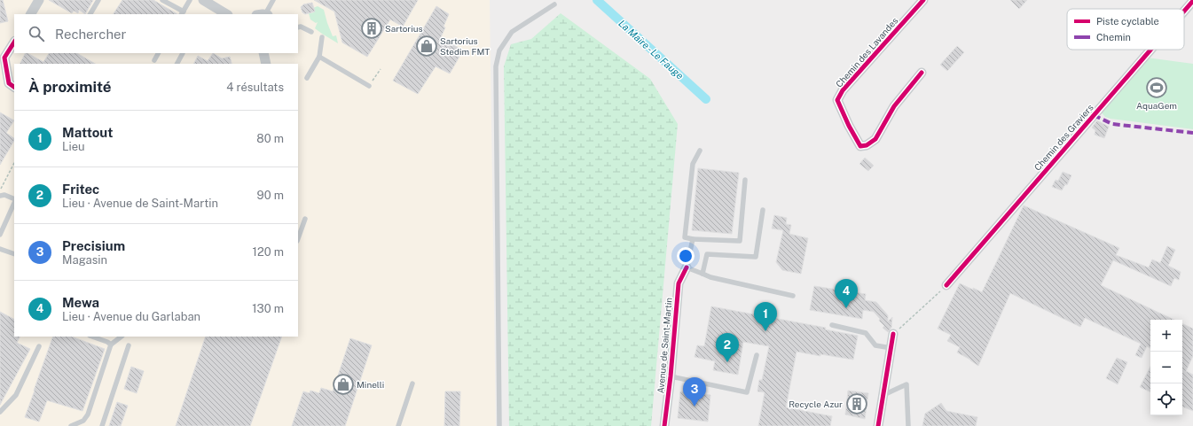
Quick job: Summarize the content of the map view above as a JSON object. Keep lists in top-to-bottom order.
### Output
{
  "streets": {
    "street": ["Chemin des Lavandes", "Chemin des Graviers", "Avenue de Saint-Martin"]
  },
  "water": ["La Maïre - Le Fauge"],
  "places": {
    "building": ["Sartorius", "Recycle Azur"],
    "shop": ["Sartorius Stedim FMT", "Minelli"],
    "sports": ["AquaGem"]
  },
  "legend": ["Piste cyclable", "Chemin"],
  "page": {
    "search": "Rechercher",
    "heading": ["À proximité", "4 résultats"],
    "list": [
      {
        "mark": "1",
        "name": "Mattout",
        "note": "Lieu",
        "value": "80 m"
      },
      {
        "mark": "2",
        "name": "Fritec",
        "note": "Lieu · Avenue de Saint-Martin",
        "value": "90 m"
      },
      {
        "mark": "3",
        "name": "Precisium",
        "note": "Magasin",
        "value": "120 m"
      },
      {
        "mark": "4",
        "name": "Mewa",
        "note": "Lieu · Avenue du Garlaban",
        "value": "130 m"
      }
    ],
    "pins": [
      "4",
      "1",
      "2",
      "3"
    ],
    "map_buttons": ["+", "−"]
  }
}
